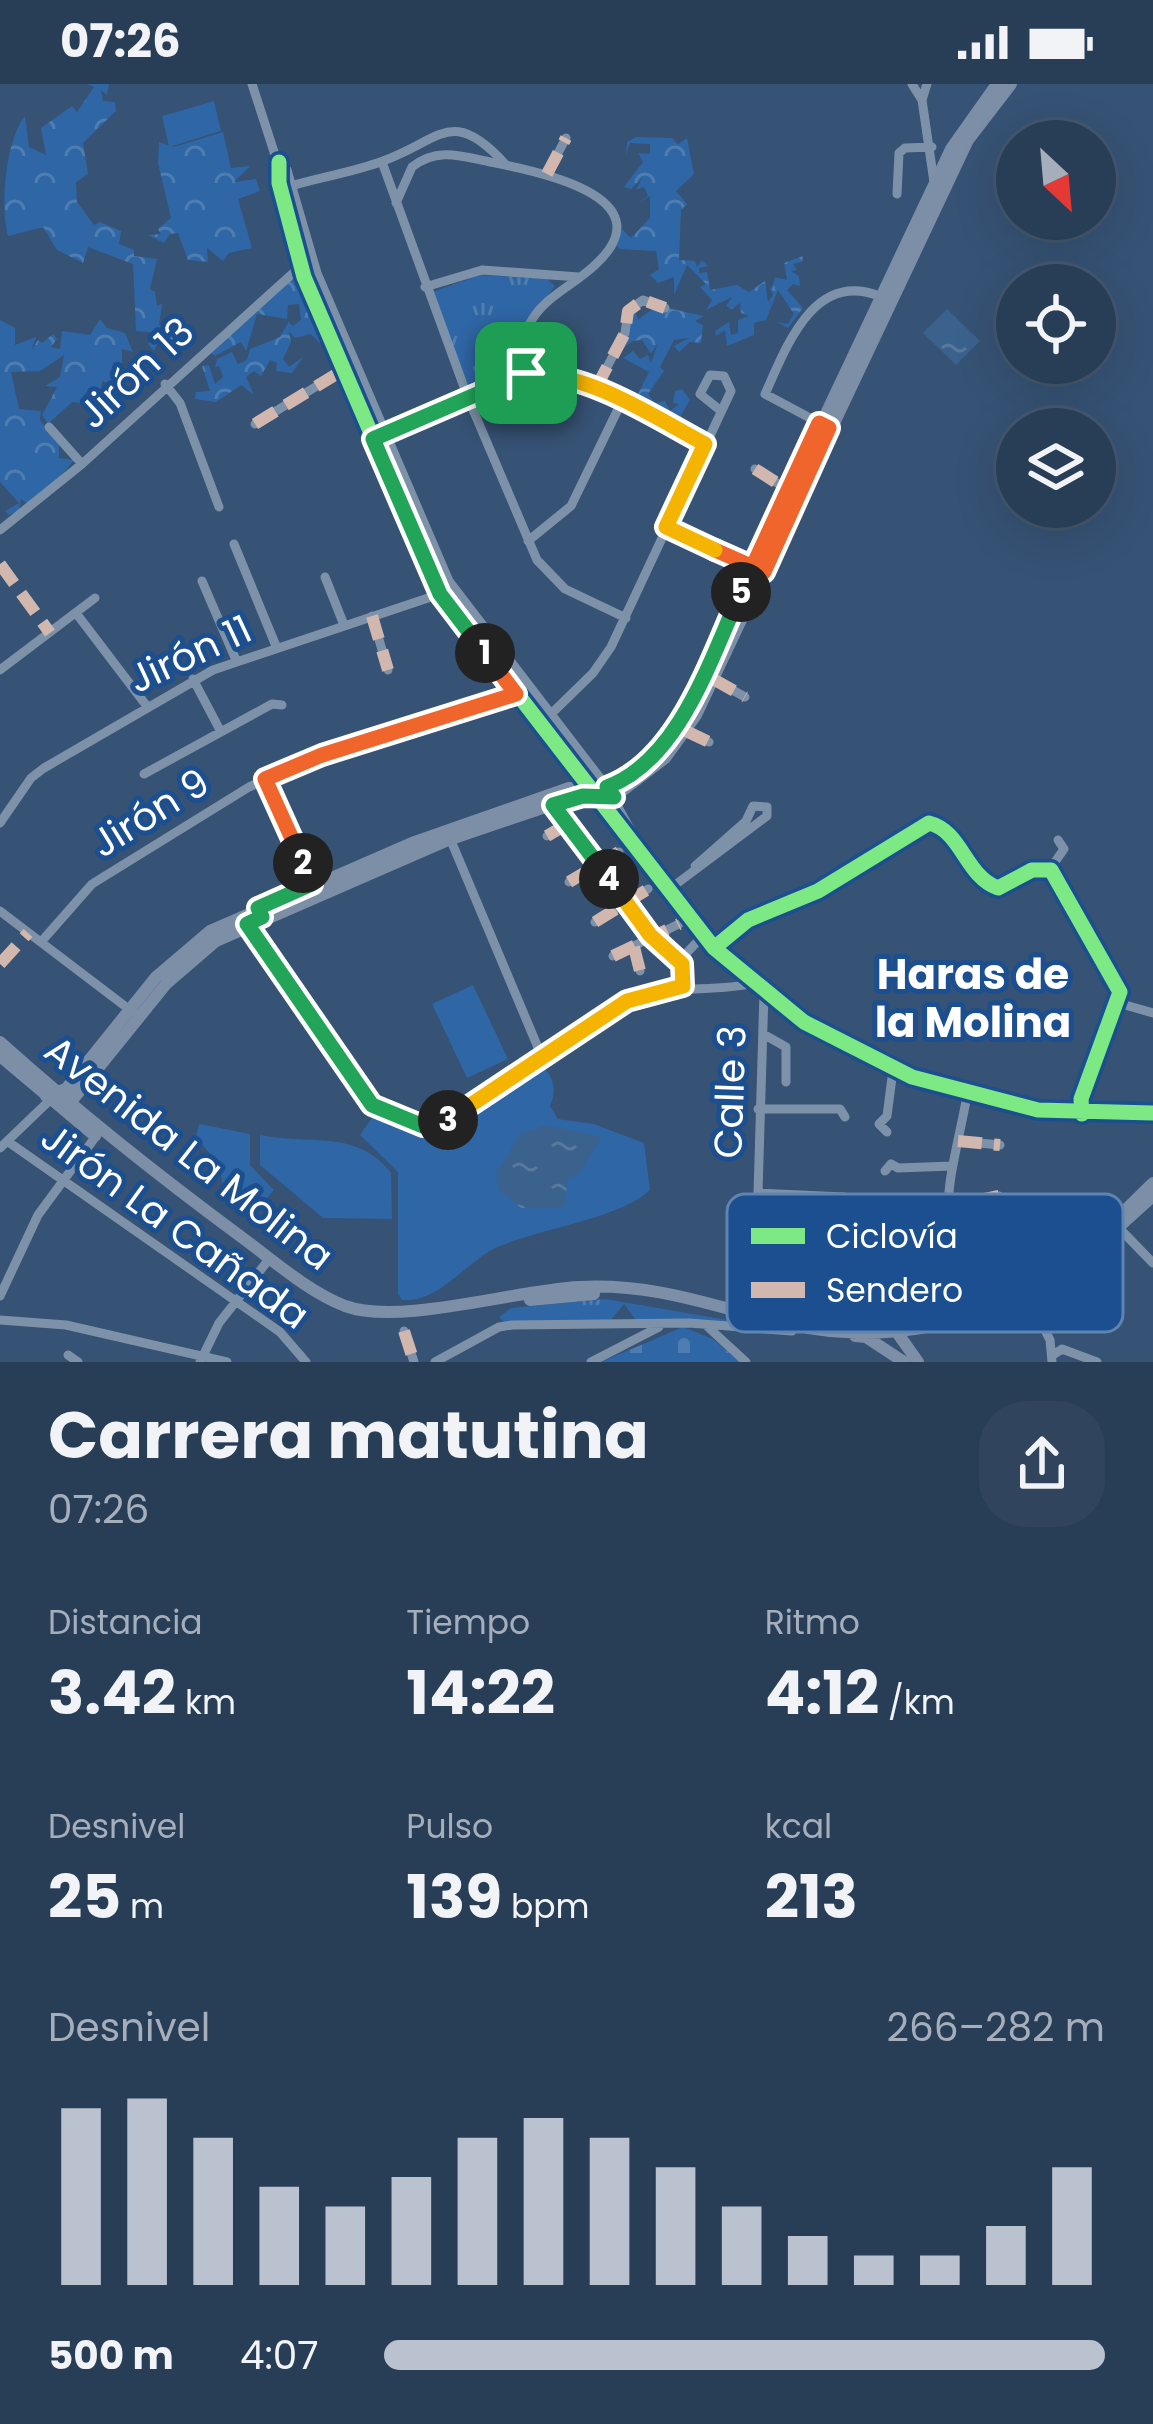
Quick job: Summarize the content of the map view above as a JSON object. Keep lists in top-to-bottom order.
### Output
{
  "streets": {
    "main road": ["Avenida La Molina"],
    "street": [
      "Jirón 13",
      "Jirón 11",
      "Jirón 9",
      "Calle 3",
      "Jirón La Cañada"
    ]
  },
  "districts": ["Haras de la Molina"],
  "legend": ["Ciclovía", "Sendero"],
  "north": "bottom right",
  "page": {
    "status": "07:26",
    "pins": [
      "5",
      "1",
      "2",
      "4",
      "3"
    ],
    "heading": ["Carrera matutina", "07:26"],
    "stats": [
      ["Distancia", "3.42 km"],
      ["Tiempo", "14:22"],
      ["Ritmo", "4:12 /km"],
      ["Desnivel", "25 m"],
      ["Pulso", "139 bpm"],
      ["kcal", "213"]
    ],
    "chart": ["Desnivel", "266–282 m"],
    "list": [
      {
        "name": "500 m",
        "note": "4:07"
      }
    ]
  }
}
